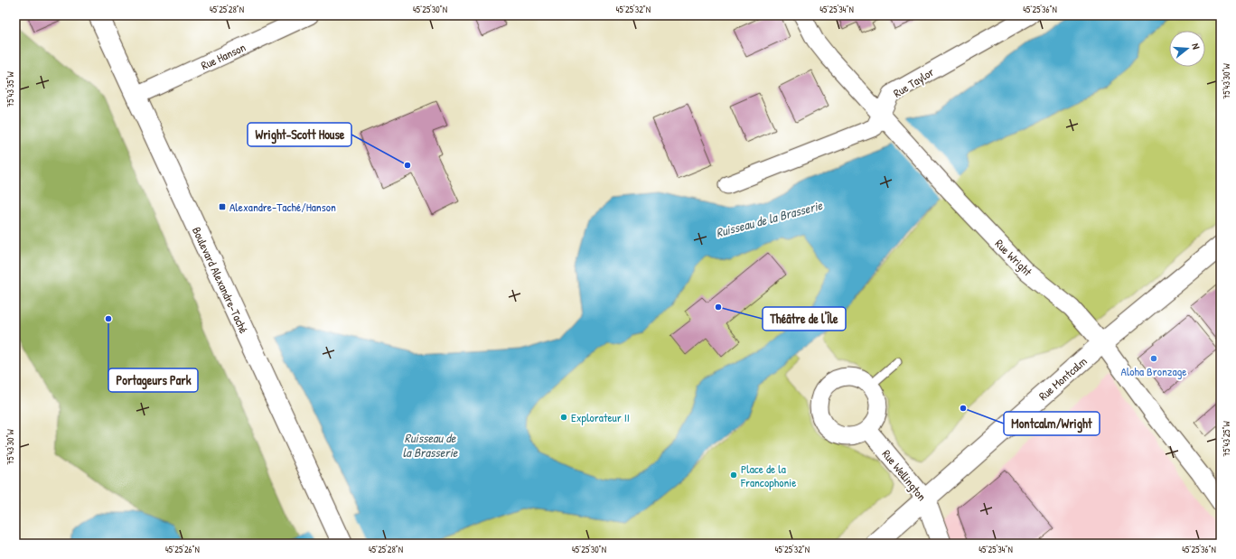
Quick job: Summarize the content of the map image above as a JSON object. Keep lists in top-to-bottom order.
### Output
{
  "streets": {
    "main road": ["Boulevard Alexandre-Taché", "Rue Montcalm", "Rue Wellington"],
    "street": ["Rue Hanson", "Rue Taylor", "Rue Wright"]
  },
  "crossings": [
    ["Rue Hanson", "Boulevard Alexandre-Taché"],
    ["Rue Taylor", "Rue Wright"],
    ["Rue Wright", "Rue Montcalm"],
    ["Rue Montcalm", "Rue Wellington"]
  ],
  "water": ["Ruisseau de la Brasserie"],
  "places": {
    "other": [
      "Wright-Scott House",
      "Théâtre de l'Île",
      "Portageurs Park",
      "Aloha Bronzage",
      "Montcalm/Wright",
      "Explorateur II",
      "Place de la Francophonie"
    ],
    "transit": ["Alexandre-Taché/Hanson"]
  },
  "north": "right",
  "coordinates": [
    "45°25'28\"N",
    "45°25'30\"N",
    "45°25'32\"N",
    "45°25'34\"N",
    "45°25'36\"N",
    "75°43'30\"W",
    "75°43'35\"W",
    "75°43'25\"W",
    "45°25'26\"N"
  ]
}
